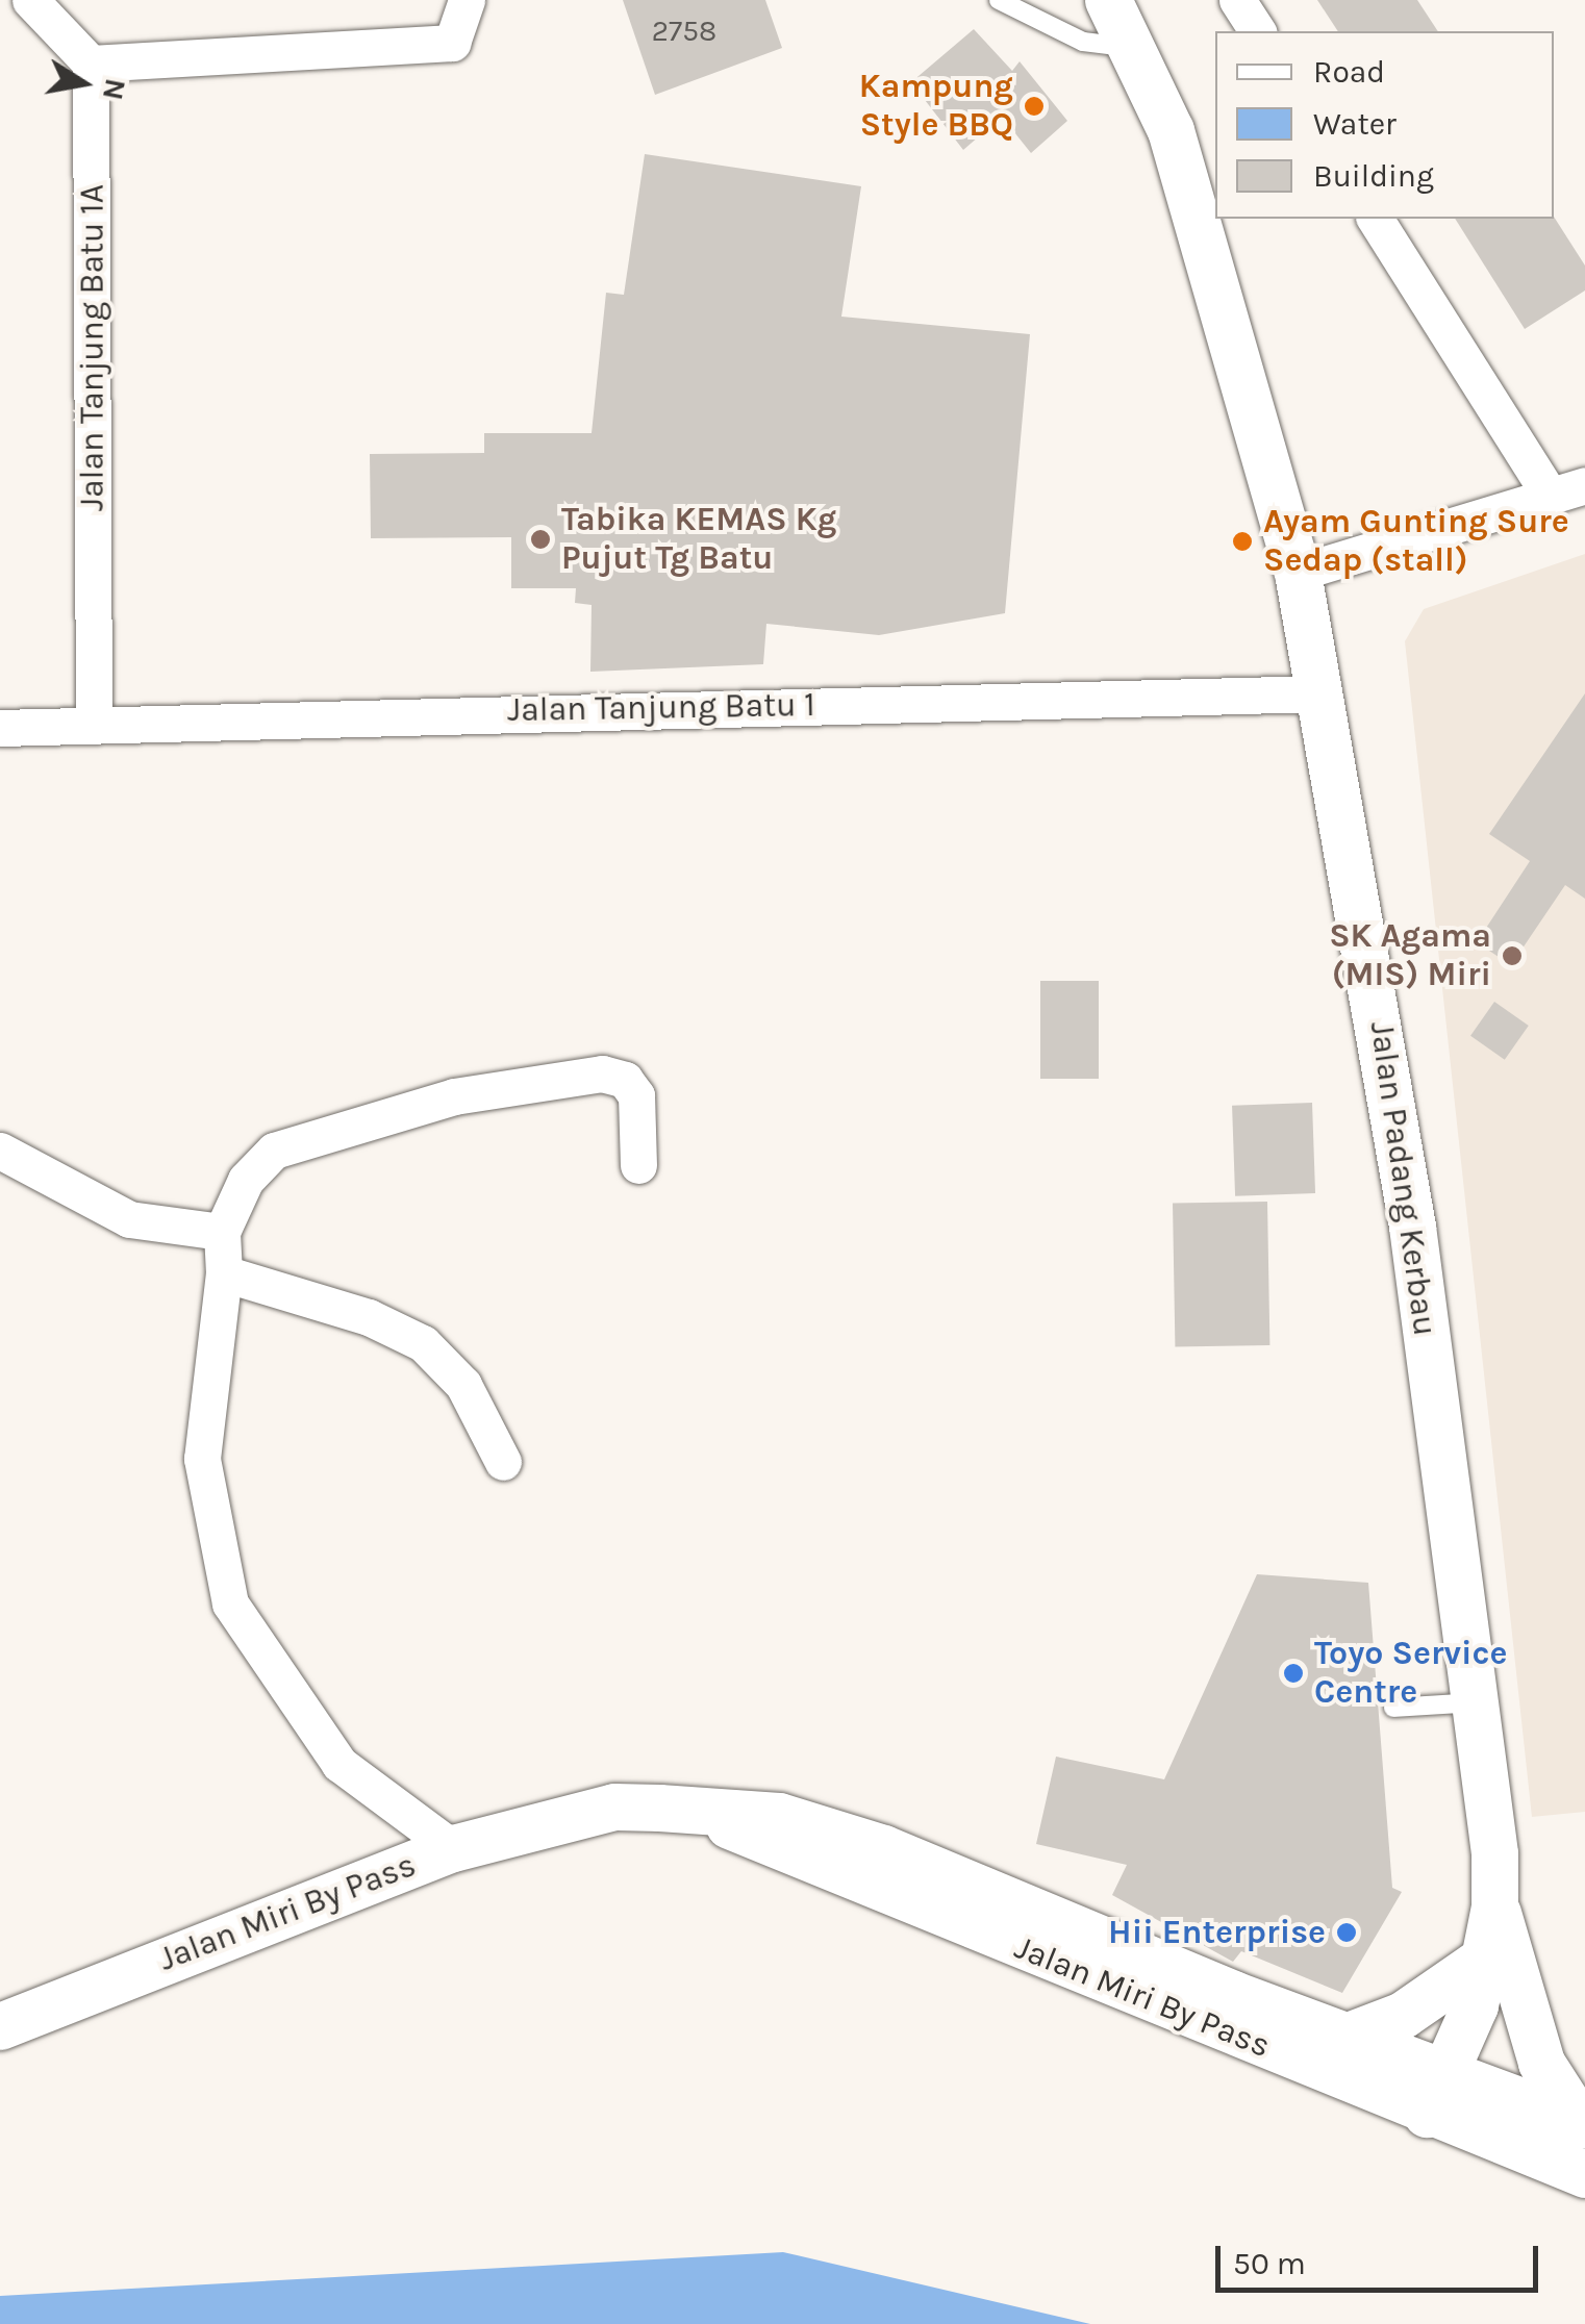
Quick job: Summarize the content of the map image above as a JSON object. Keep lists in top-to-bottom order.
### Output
{
  "streets": {
    "street": [
      "Jalan Tanjung Batu 1A",
      "Jalan Tanjung Batu 1",
      "Jalan Padang Kerbau",
      "Jalan Miri By Pass"
    ]
  },
  "crossings": [
    ["Jalan Tanjung Batu 1A", "Jalan Tanjung Batu 1"],
    ["Jalan Tanjung Batu 1", "Jalan Padang Kerbau"],
    ["Jalan Padang Kerbau", "Jalan Miri By Pass"]
  ],
  "places": [
    "Kampung Style BBQ",
    "Tabika KEMAS Kg Pujut Tg Batu",
    "Ayam Gunting Sure Sedap (stall)",
    "SK Agama (MIS) Miri",
    "Toyo Service Centre",
    "Hii Enterprise"
  ],
  "house_numbers": ["2758"],
  "legend": ["Road", "Water", "Building"],
  "scale_bar": "50 m",
  "north": "right"
}
